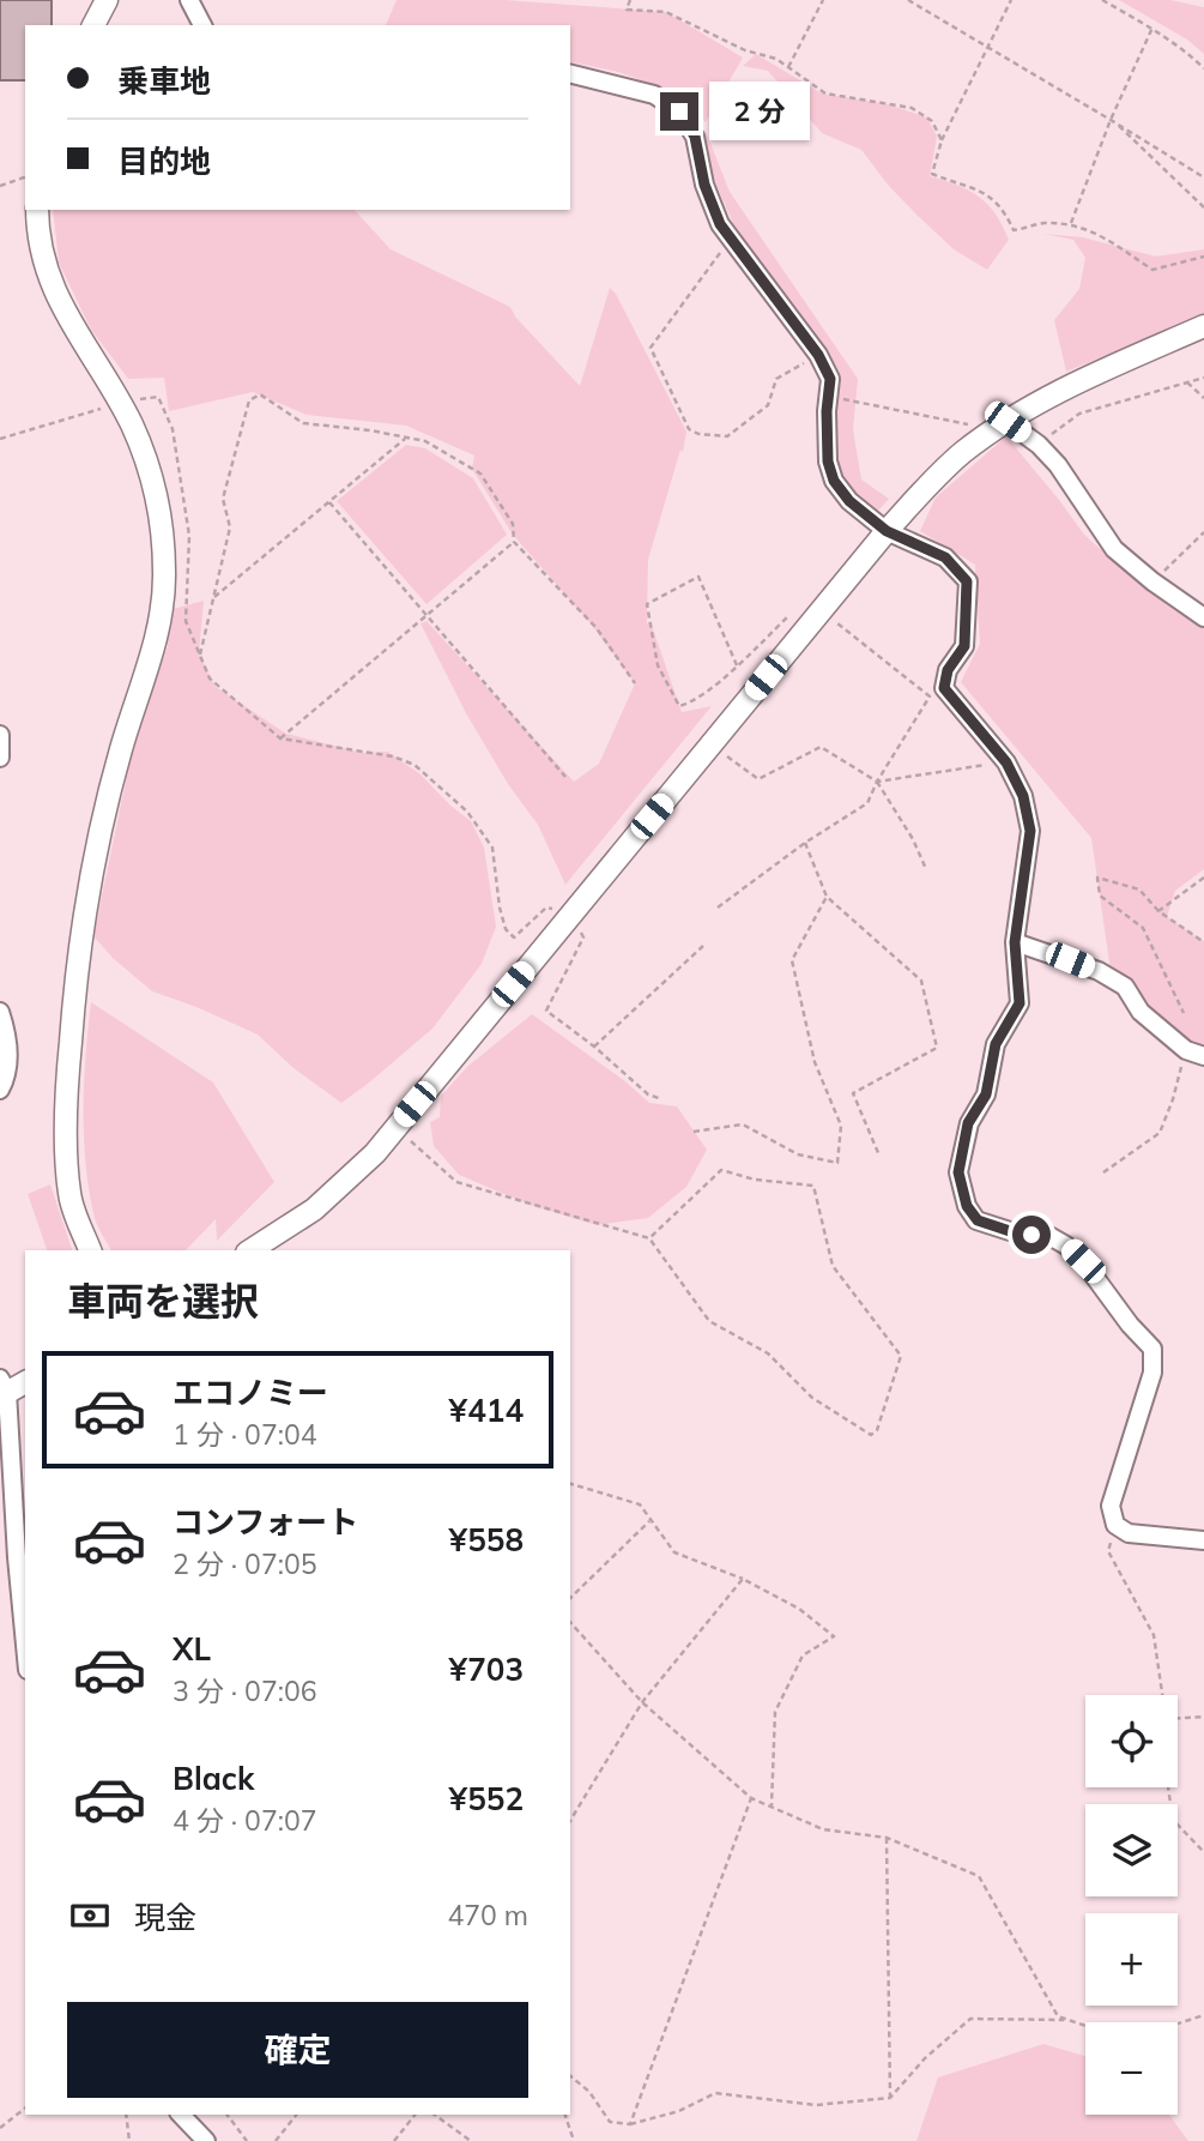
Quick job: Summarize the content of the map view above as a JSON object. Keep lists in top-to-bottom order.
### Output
{
  "page": {
    "banner": ["乗車地", "目的地"],
    "bubble": "2 分",
    "heading": "車両を選択",
    "list": [
      {
        "name": "エコノミー",
        "note": "1 分 · 07:04",
        "value": "¥414"
      },
      {
        "name": "コンフォート",
        "note": "2 分 · 07:05",
        "value": "¥558"
      },
      {
        "name": "XL",
        "note": "3 分 · 07:06",
        "value": "¥703"
      },
      {
        "name": "Black",
        "note": "4 分 · 07:07",
        "value": "¥552"
      }
    ],
    "map_buttons": ["+", "−"],
    "pay": ["現金", "470 m"],
    "buttons": "確定"
  }
}
